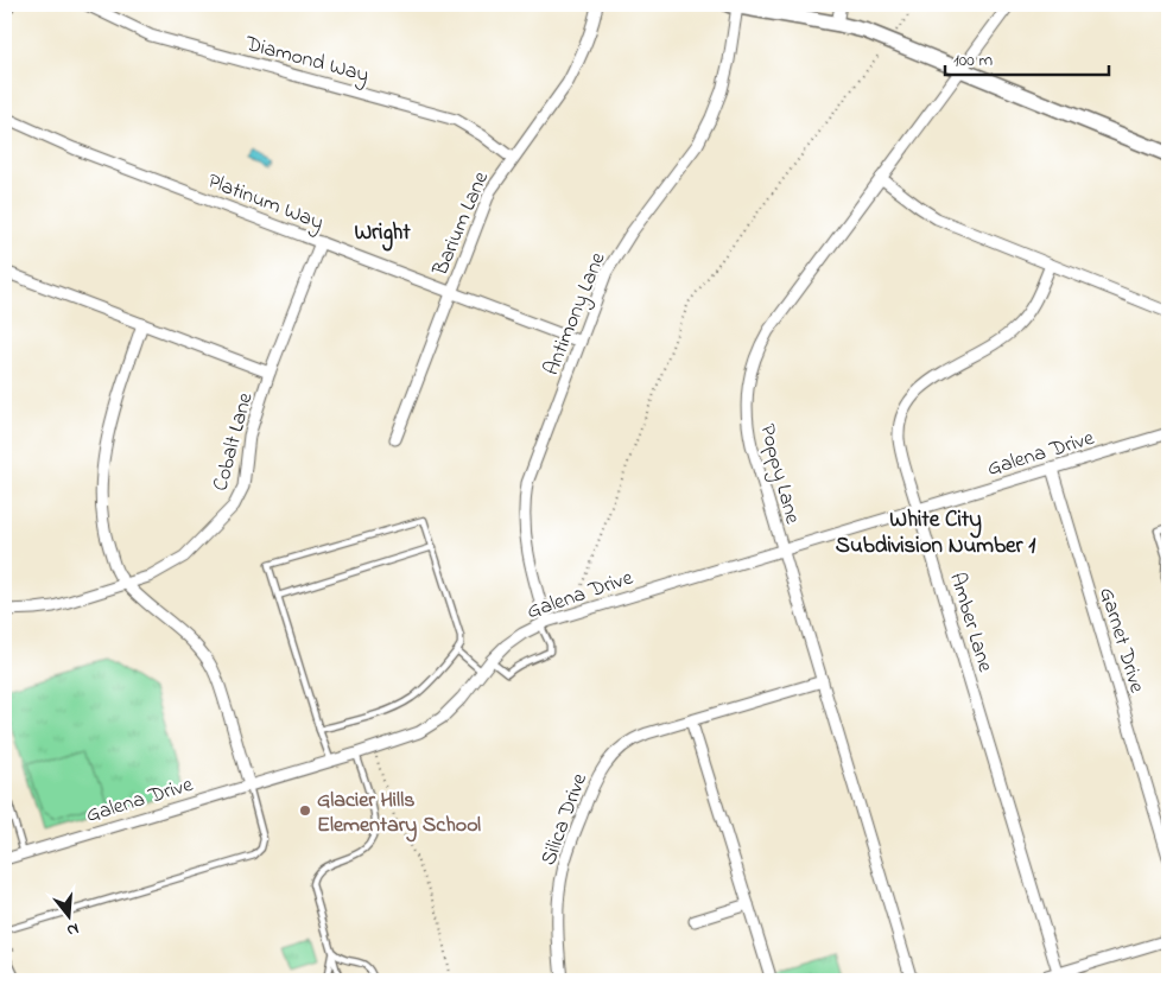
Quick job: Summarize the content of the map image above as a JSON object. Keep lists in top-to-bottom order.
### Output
{
  "streets": {
    "street": [
      "Diamond Way",
      "Platinum Way",
      "Barium Lane",
      "Antimony Lane",
      "Cobalt Lane",
      "Galena Drive",
      "Poppy Lane",
      "Amber Lane",
      "Garnet Drive",
      "Silica Drive"
    ]
  },
  "crossings": [
    ["Diamond Way", "Barium Lane"],
    ["Platinum Way", "Barium Lane"],
    ["Platinum Way", "Antimony Lane"],
    ["Platinum Way", "Cobalt Lane"],
    ["Antimony Lane", "Galena Drive"],
    ["Galena Drive", "Poppy Lane"],
    ["Galena Drive", "Amber Lane"],
    ["Galena Drive", "Garnet Drive"],
    ["Poppy Lane", "Silica Drive"]
  ],
  "districts": ["Wright", "White City Subdivision Number 1"],
  "places": ["Glacier Hills Elementary School"],
  "scale_bar": "100 m",
  "north": "bottom"
}
